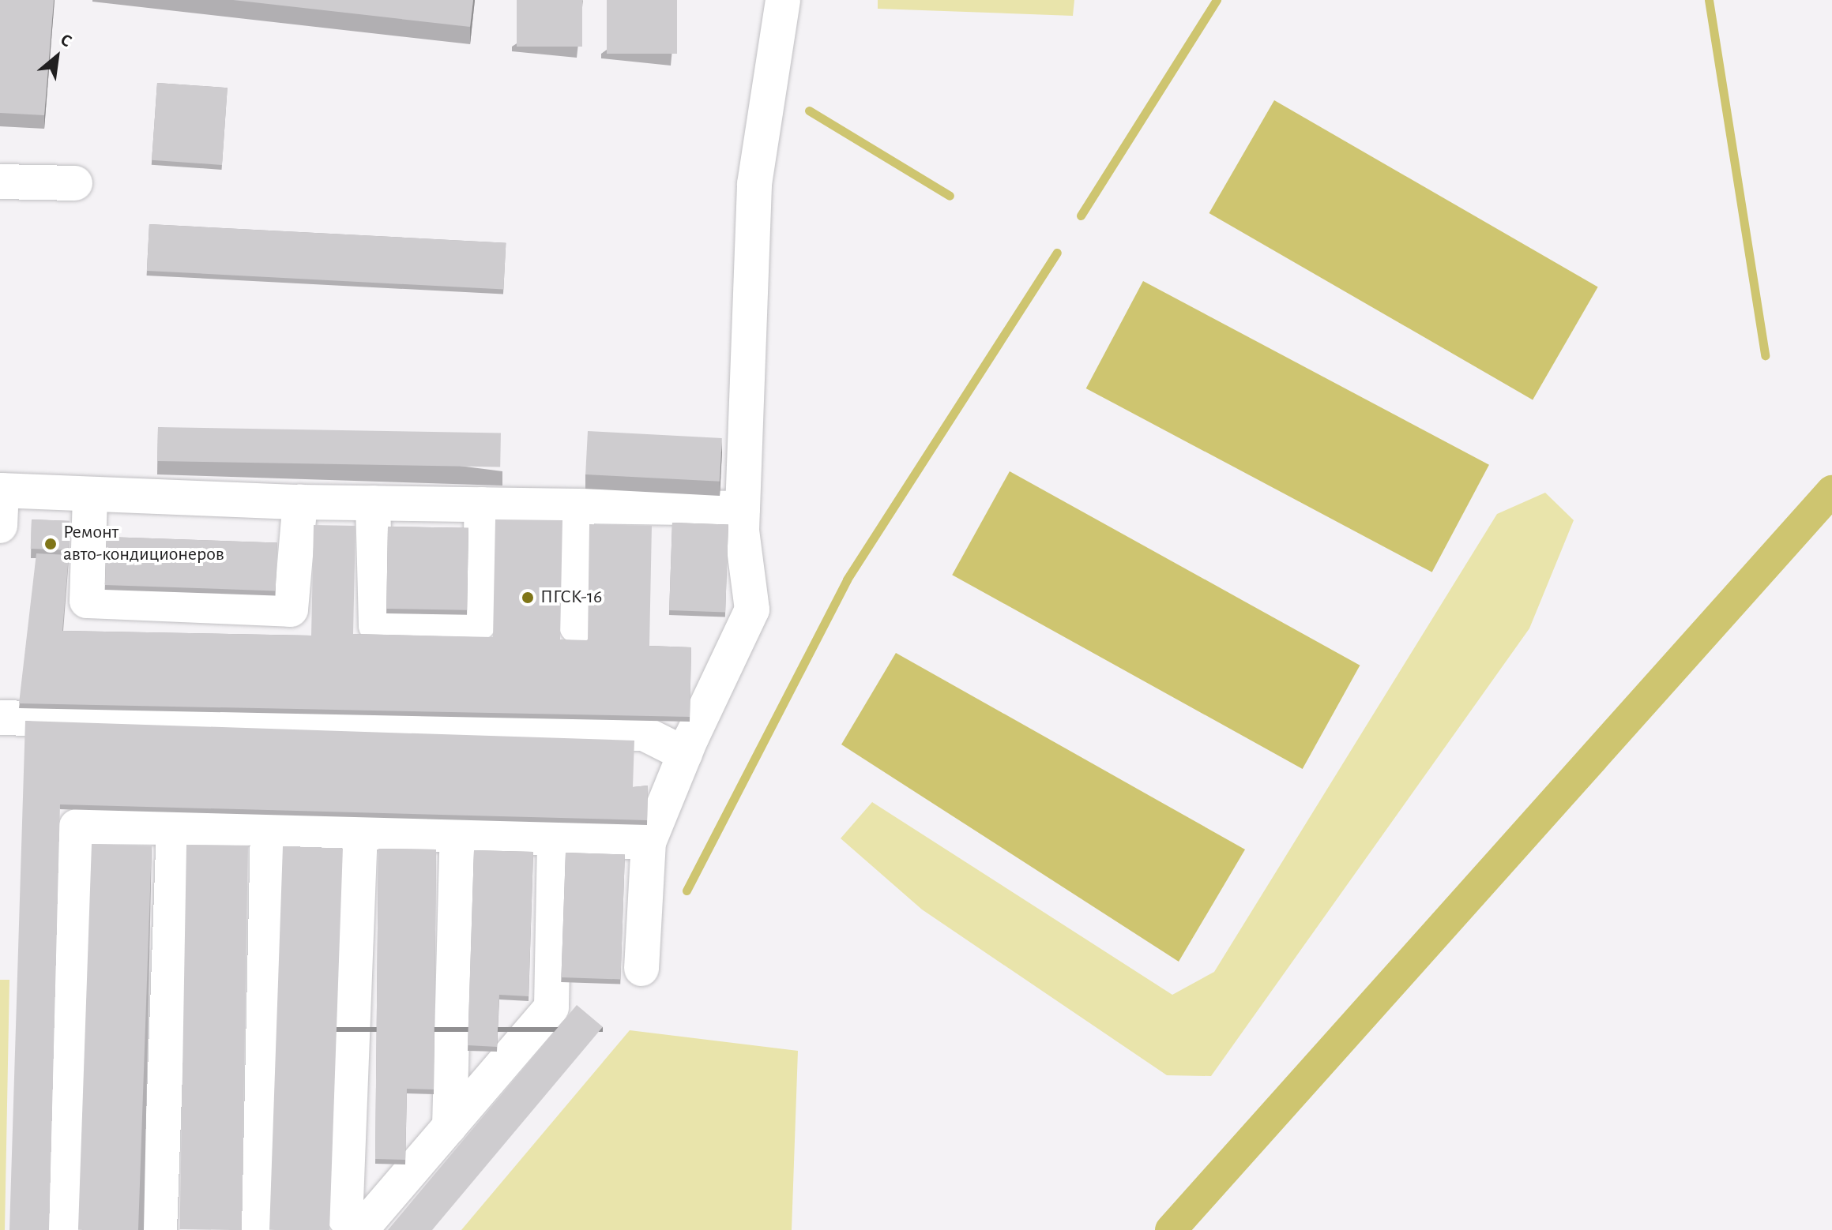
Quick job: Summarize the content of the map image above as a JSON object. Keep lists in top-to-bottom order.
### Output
{
  "places": ["Ремонт авто-кондиционеров", "ПГСК-16"],
  "north": "top right"
}
